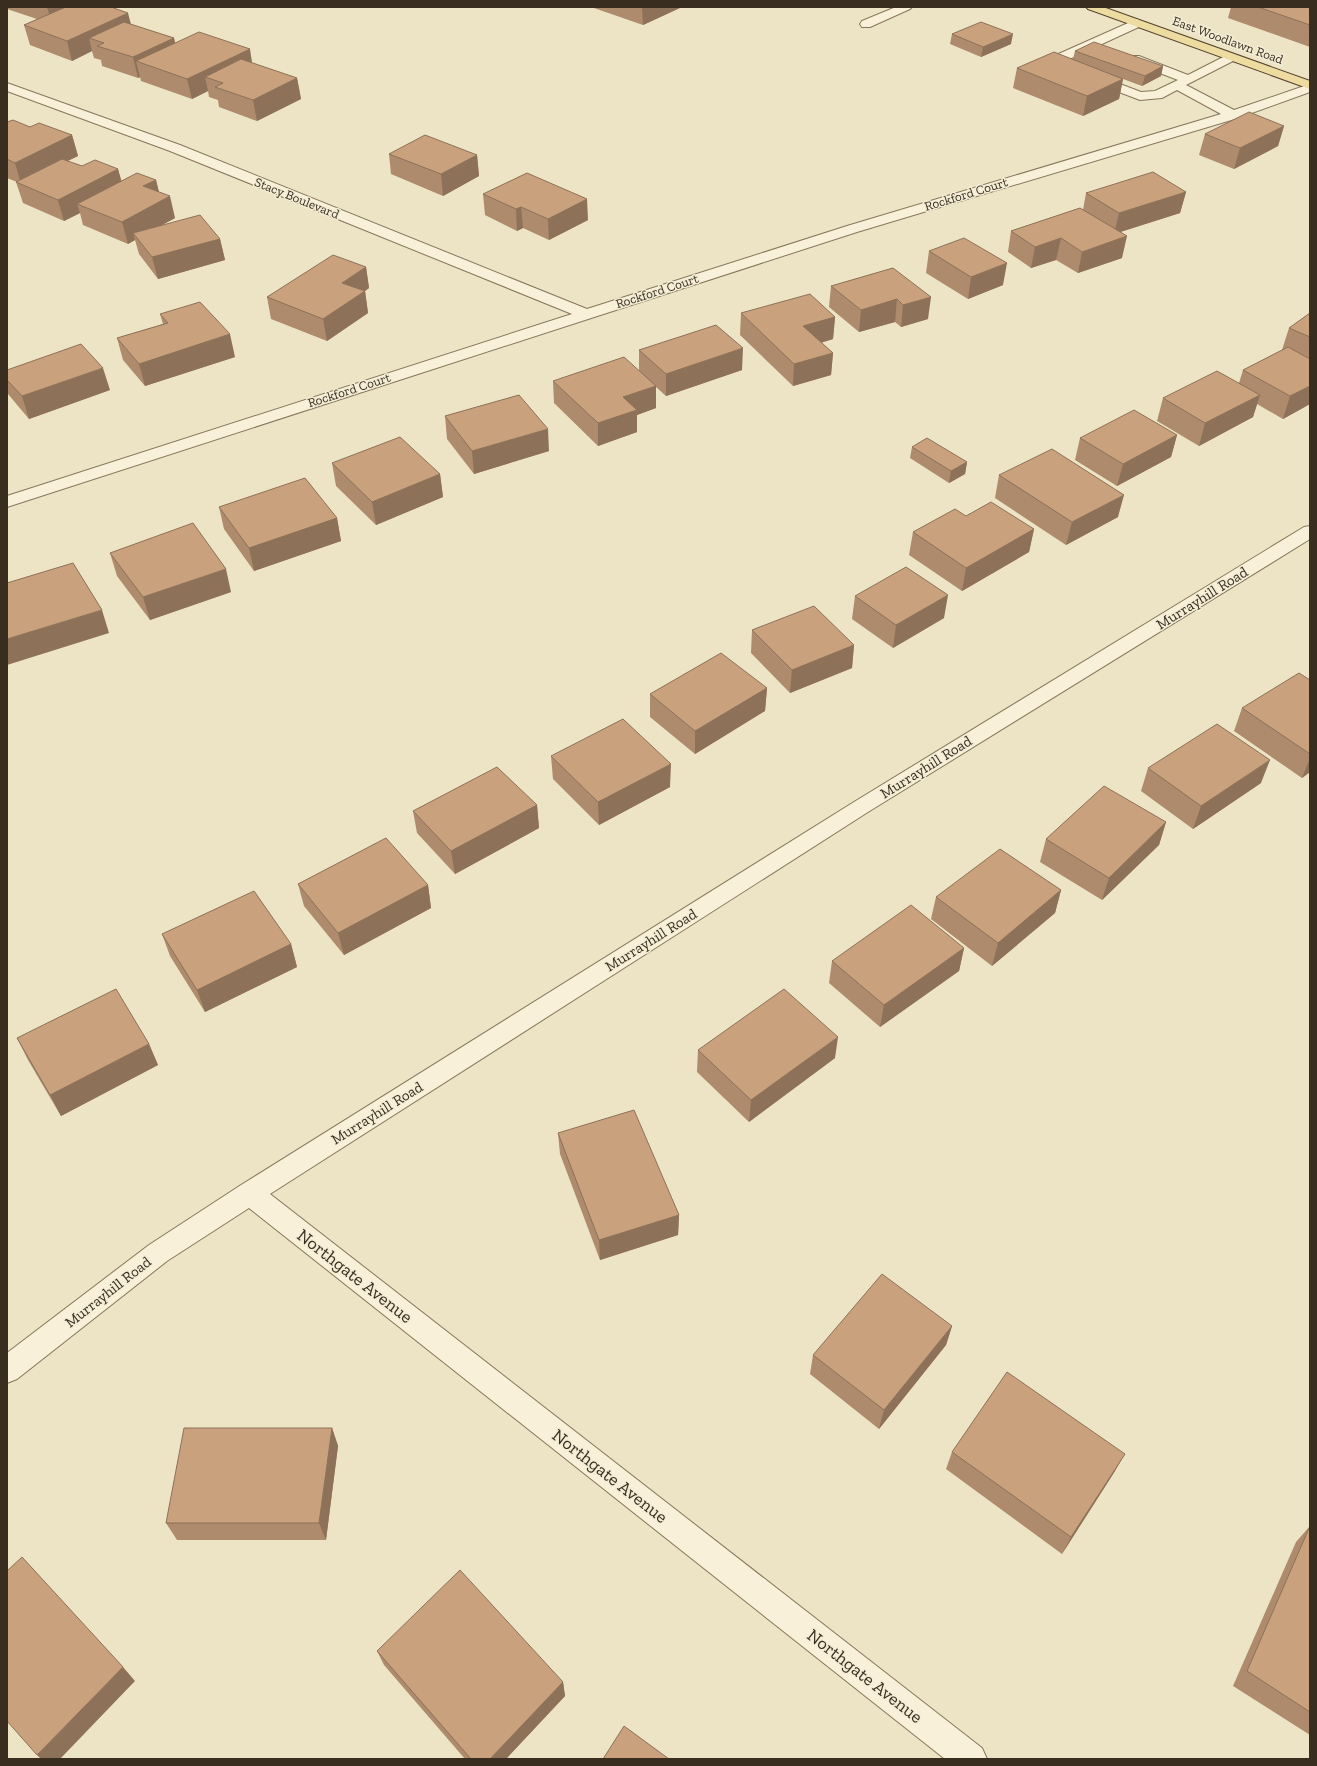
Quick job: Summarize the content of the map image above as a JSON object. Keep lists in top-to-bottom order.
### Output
{
  "streets": {
    "main road": ["East Woodlawn Road"],
    "street": [
      "Rockford Court",
      "Stacy Boulevard",
      "Murrayhill Road",
      "Northgate Avenue"
    ]
  },
  "crossings": [
    ["East Woodlawn Road", "Rockford Court"],
    ["Rockford Court", "Stacy Boulevard"],
    ["Murrayhill Road", "Northgate Avenue"]
  ]
}
